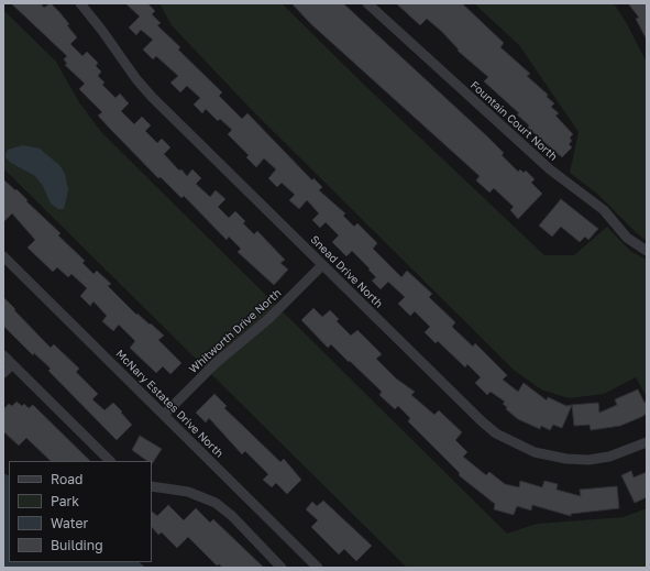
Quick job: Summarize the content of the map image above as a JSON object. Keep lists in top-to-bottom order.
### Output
{
  "streets": {
    "street": [
      "Fountain Court North",
      "Snead Drive North",
      "Whitworth Drive North",
      "McNary Estates Drive North"
    ]
  },
  "crossings": [
    ["Snead Drive North", "Whitworth Drive North"],
    ["Whitworth Drive North", "McNary Estates Drive North"]
  ],
  "legend": [
    "Road",
    "Park",
    "Water",
    "Building"
  ]
}
